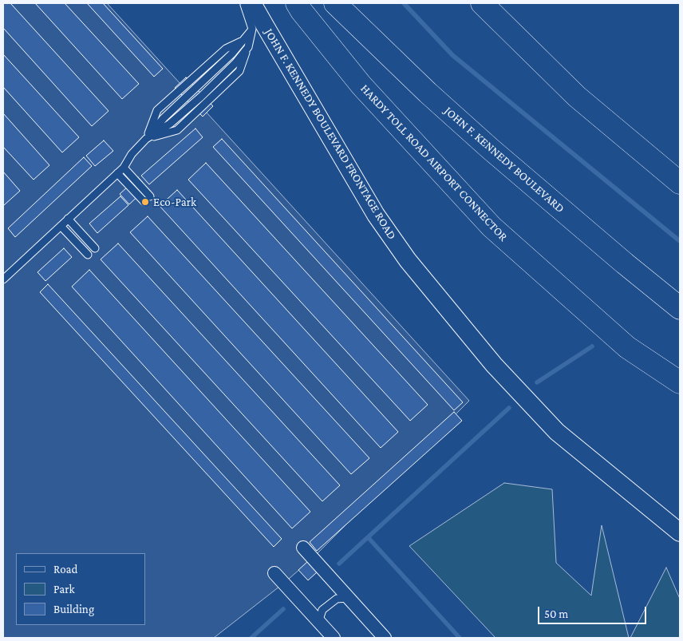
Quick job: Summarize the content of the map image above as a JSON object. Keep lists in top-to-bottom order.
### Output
{
  "streets": {
    "highway": ["JOHN F. KENNEDY BOULEVARD", "HARDY TOLL ROAD AIRPORT CONNECTOR"],
    "street": ["JOHN F. KENNEDY BOULEVARD FRONTAGE ROAD"]
  },
  "places": ["Eco-Park"],
  "legend": ["Road", "Park", "Building"],
  "scale_bar": "50 m"
}
